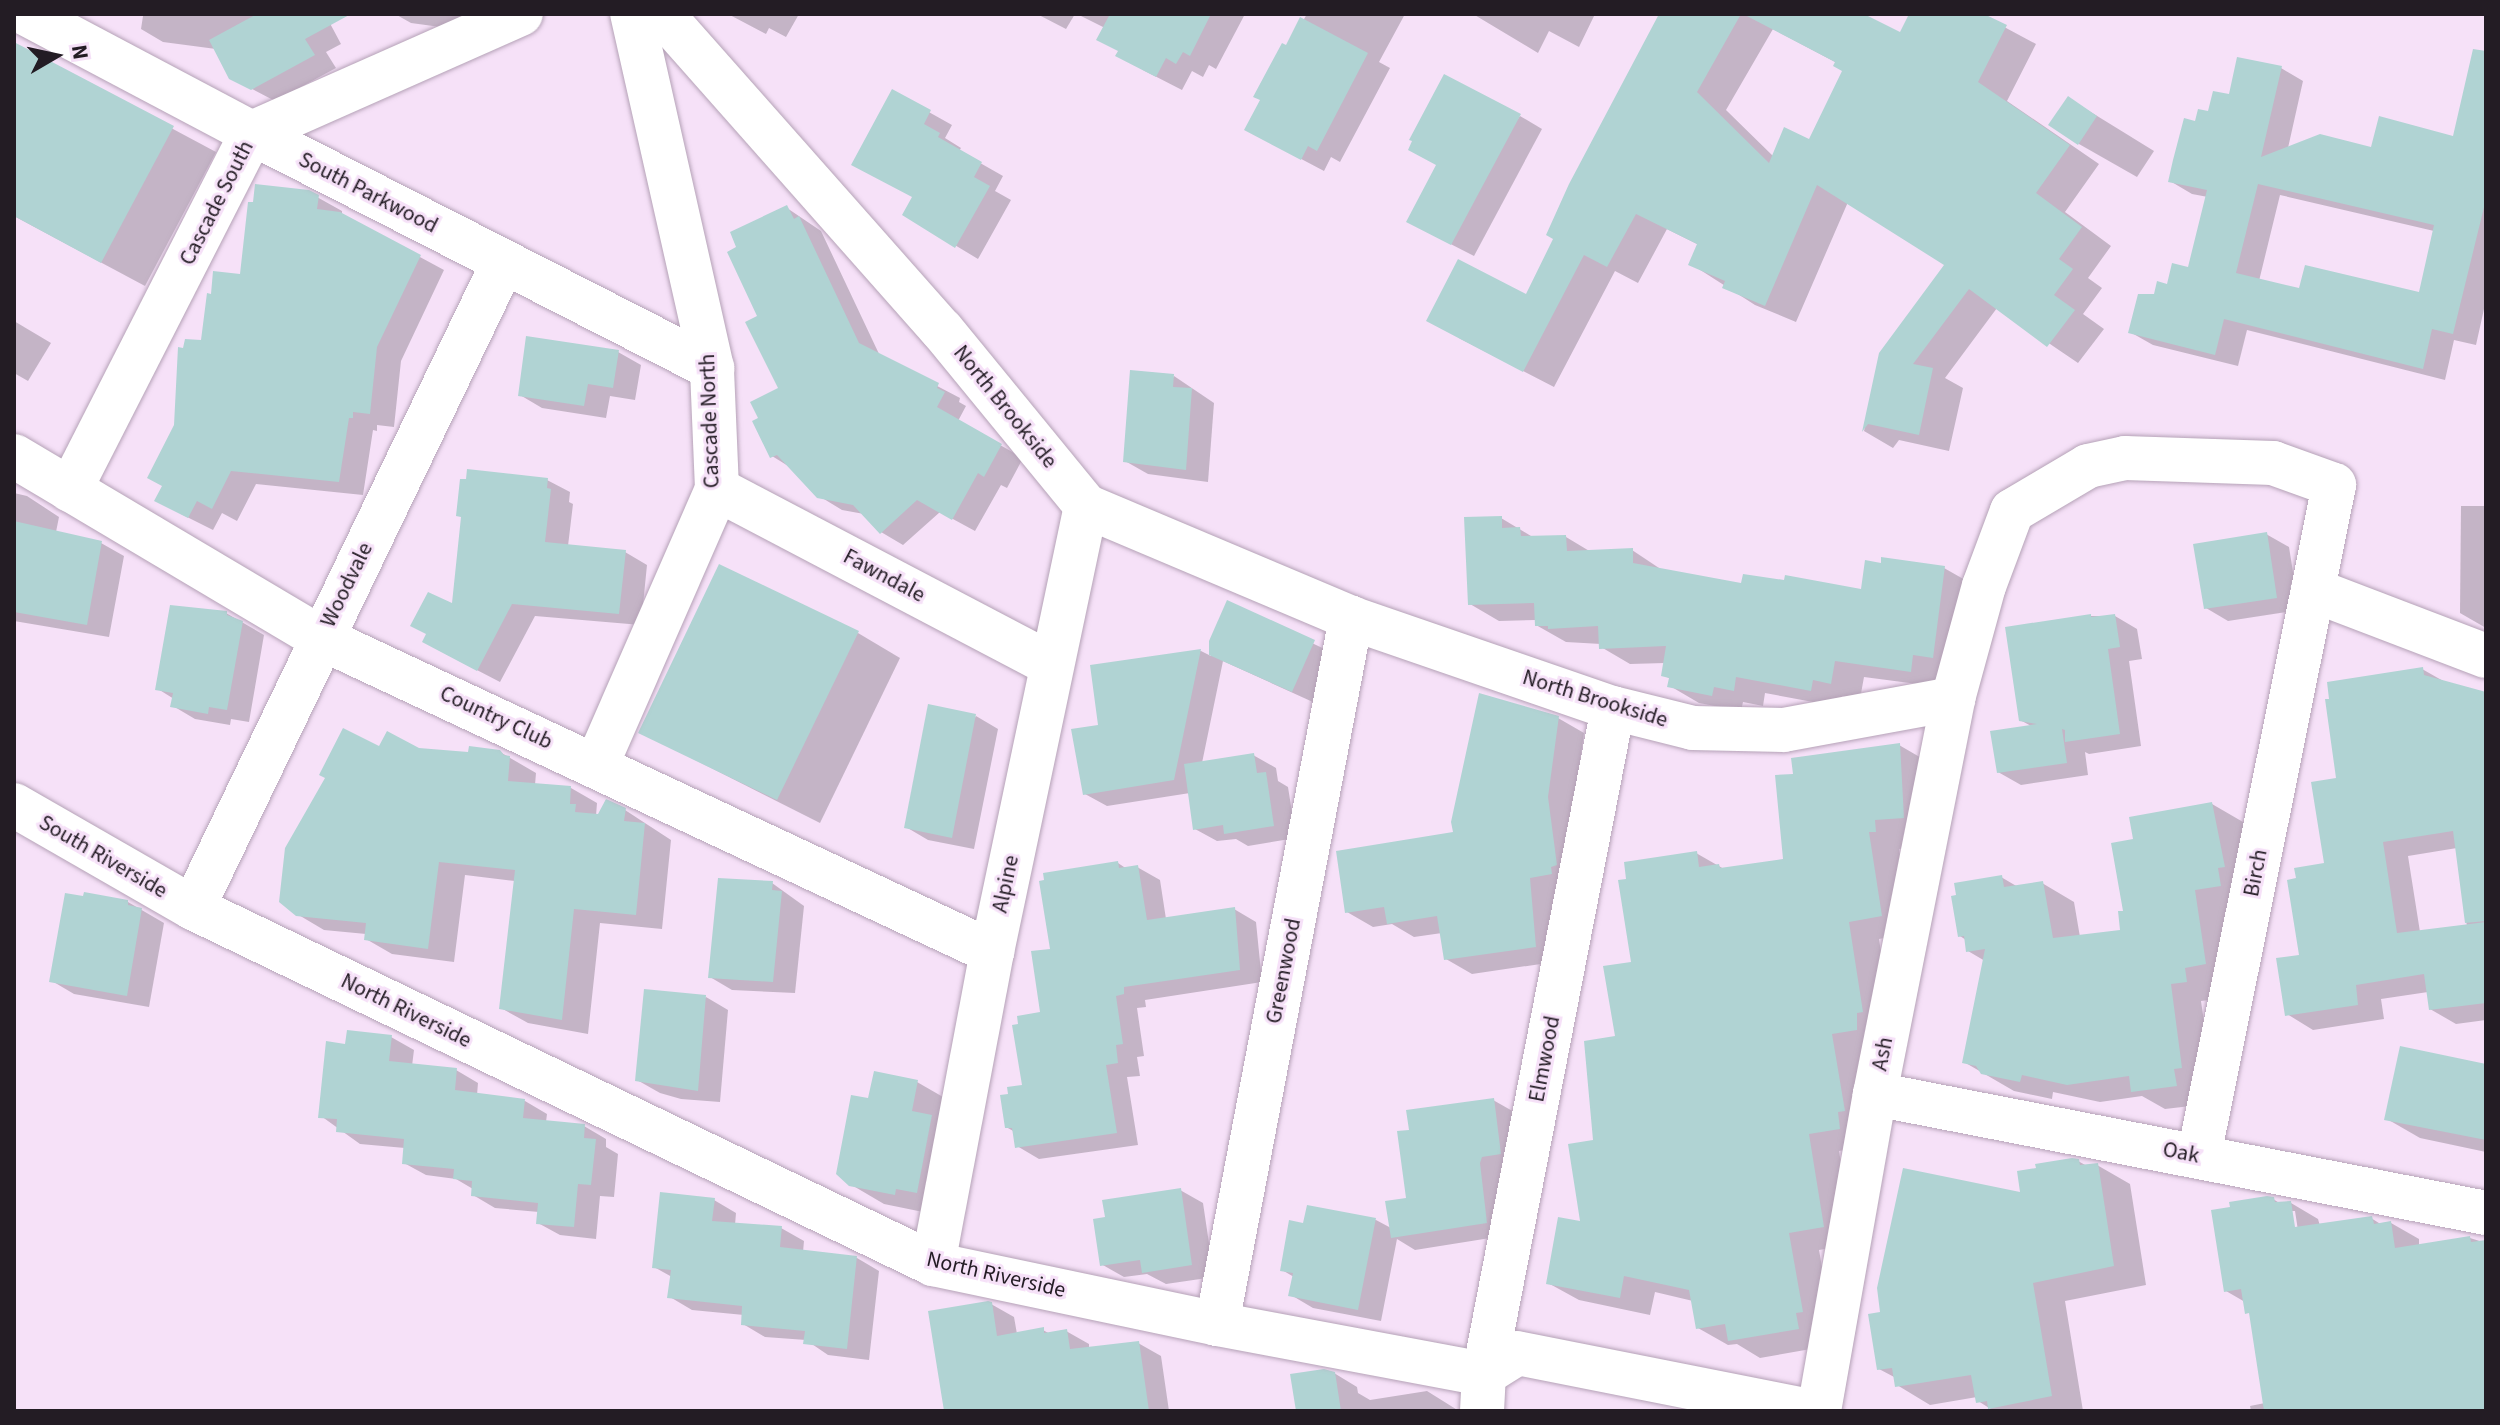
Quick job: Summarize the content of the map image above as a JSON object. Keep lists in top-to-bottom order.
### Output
{
  "streets": {
    "street": [
      "South Parkwood",
      "Cascade South",
      "North Brookside",
      "Cascade North",
      "Fawndale",
      "Woodvale",
      "Country Club",
      "South Riverside",
      "Birch",
      "Alpine",
      "Greenwood",
      "North Riverside",
      "Ash",
      "Elmwood",
      "Oak"
    ]
  },
  "crossings": [
    ["South Parkwood", "Cascade South"],
    ["South Parkwood", "Cascade North"],
    ["South Parkwood", "Woodvale"],
    ["Cascade South", "Country Club"],
    ["North Brookside", "Alpine"],
    ["North Brookside", "Greenwood"],
    ["North Brookside", "Ash"],
    ["North Brookside", "Elmwood"],
    ["Cascade North", "Fawndale"],
    ["Cascade North", "Country Club"],
    ["Fawndale", "Alpine"],
    ["Woodvale", "Country Club"],
    ["Woodvale", "South Riverside"],
    ["Woodvale", "North Riverside"],
    ["Country Club", "Alpine"],
    ["South Riverside", "North Riverside"],
    ["Birch", "Oak"],
    ["Alpine", "North Riverside"],
    ["Greenwood", "North Riverside"],
    ["North Riverside", "Elmwood"],
    ["Ash", "Oak"]
  ],
  "north": "right"
}
